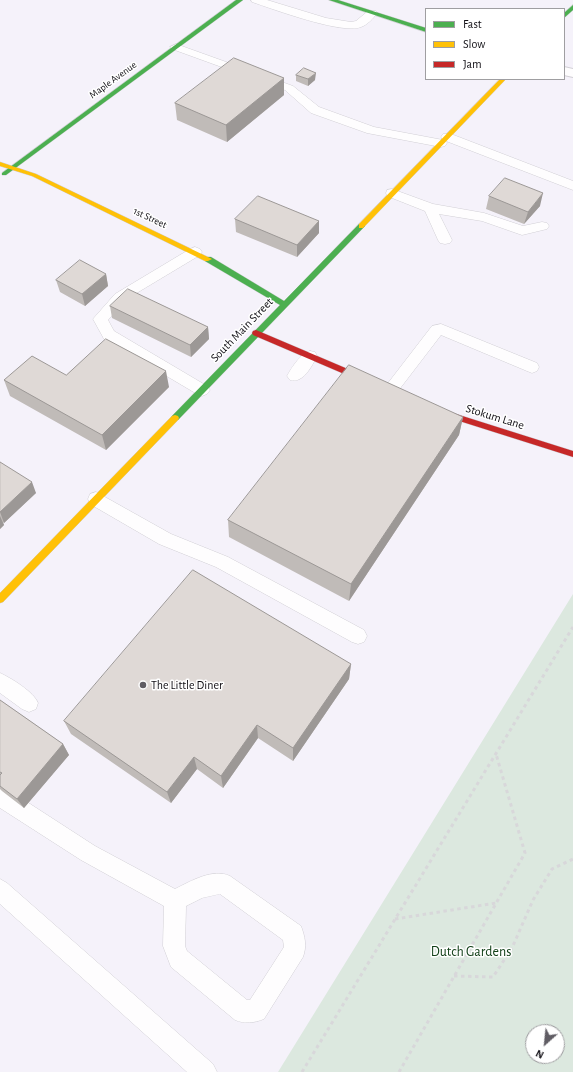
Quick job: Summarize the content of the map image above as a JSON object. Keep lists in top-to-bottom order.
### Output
{
  "streets": {
    "street": [
      "Maple Avenue",
      "1st Street",
      "South Main Street",
      "Stokum Lane"
    ]
  },
  "crossings": [
    ["Maple Avenue", "1st Street"],
    ["1st Street", "South Main Street"]
  ],
  "parks": ["Dutch Gardens"],
  "places": ["The Little Diner"],
  "legend": ["Fast", "Slow", "Jam"],
  "north": "bottom left"
}
